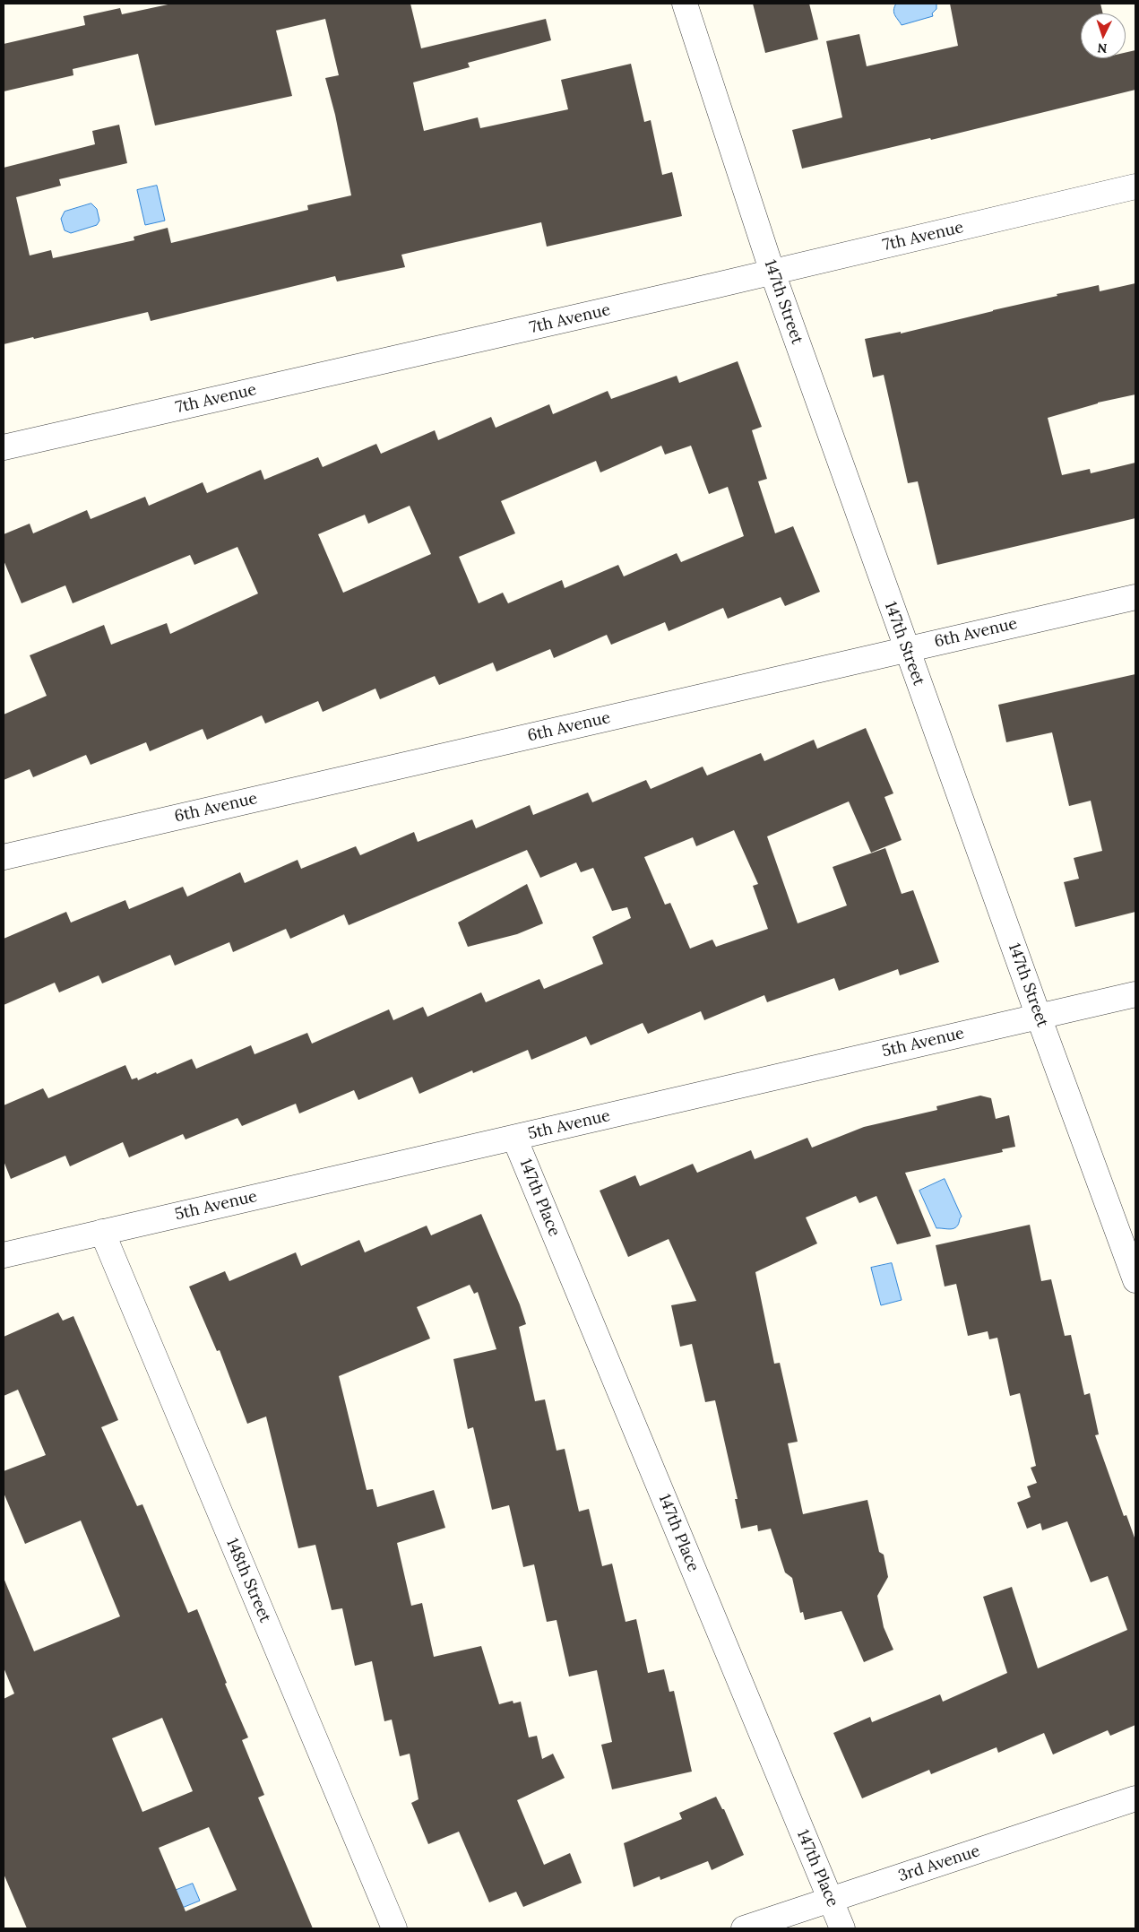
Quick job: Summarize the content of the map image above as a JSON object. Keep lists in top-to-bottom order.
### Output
{
  "streets": {
    "street": [
      "7th Avenue",
      "147th Street",
      "6th Avenue",
      "5th Avenue",
      "147th Place",
      "148th Street",
      "3rd Avenue"
    ]
  },
  "crossings": [
    ["7th Avenue", "147th Street"],
    ["147th Street", "6th Avenue"],
    ["147th Street", "5th Avenue"],
    ["5th Avenue", "147th Place"],
    ["5th Avenue", "148th Street"],
    ["147th Place", "3rd Avenue"]
  ],
  "north": "bottom"
}
